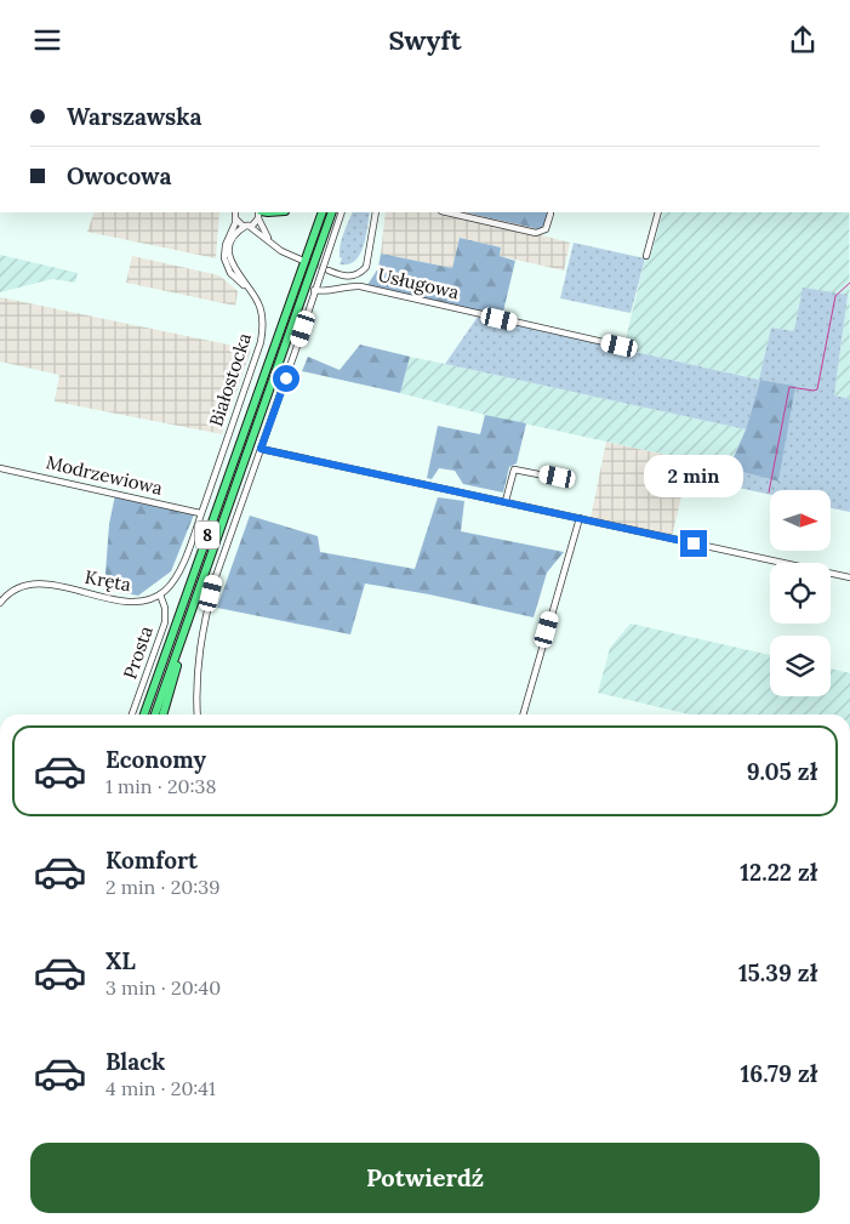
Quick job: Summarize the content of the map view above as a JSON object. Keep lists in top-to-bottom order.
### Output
{
  "streets": {
    "highway": ["8"],
    "street": [
      "Usługowa",
      "Białostocka",
      "Modrzewiowa",
      "Kręta",
      "Prosta"
    ]
  },
  "crossings": [
    ["Białostocka", "Modrzewiowa"],
    ["Kręta", "Prosta"]
  ],
  "north": "right",
  "page": {
    "header": "Swyft",
    "banner": ["Warszawska", "Owocowa"],
    "bubble": "2 min",
    "list": [
      {
        "name": "Economy",
        "note": "1 min · 20:38",
        "value": "9.05 zł"
      },
      {
        "name": "Komfort",
        "note": "2 min · 20:39",
        "value": "12.22 zł"
      },
      {
        "name": "XL",
        "note": "3 min · 20:40",
        "value": "15.39 zł"
      },
      {
        "name": "Black",
        "note": "4 min · 20:41",
        "value": "16.79 zł"
      }
    ],
    "buttons": "Potwierdź"
  }
}
